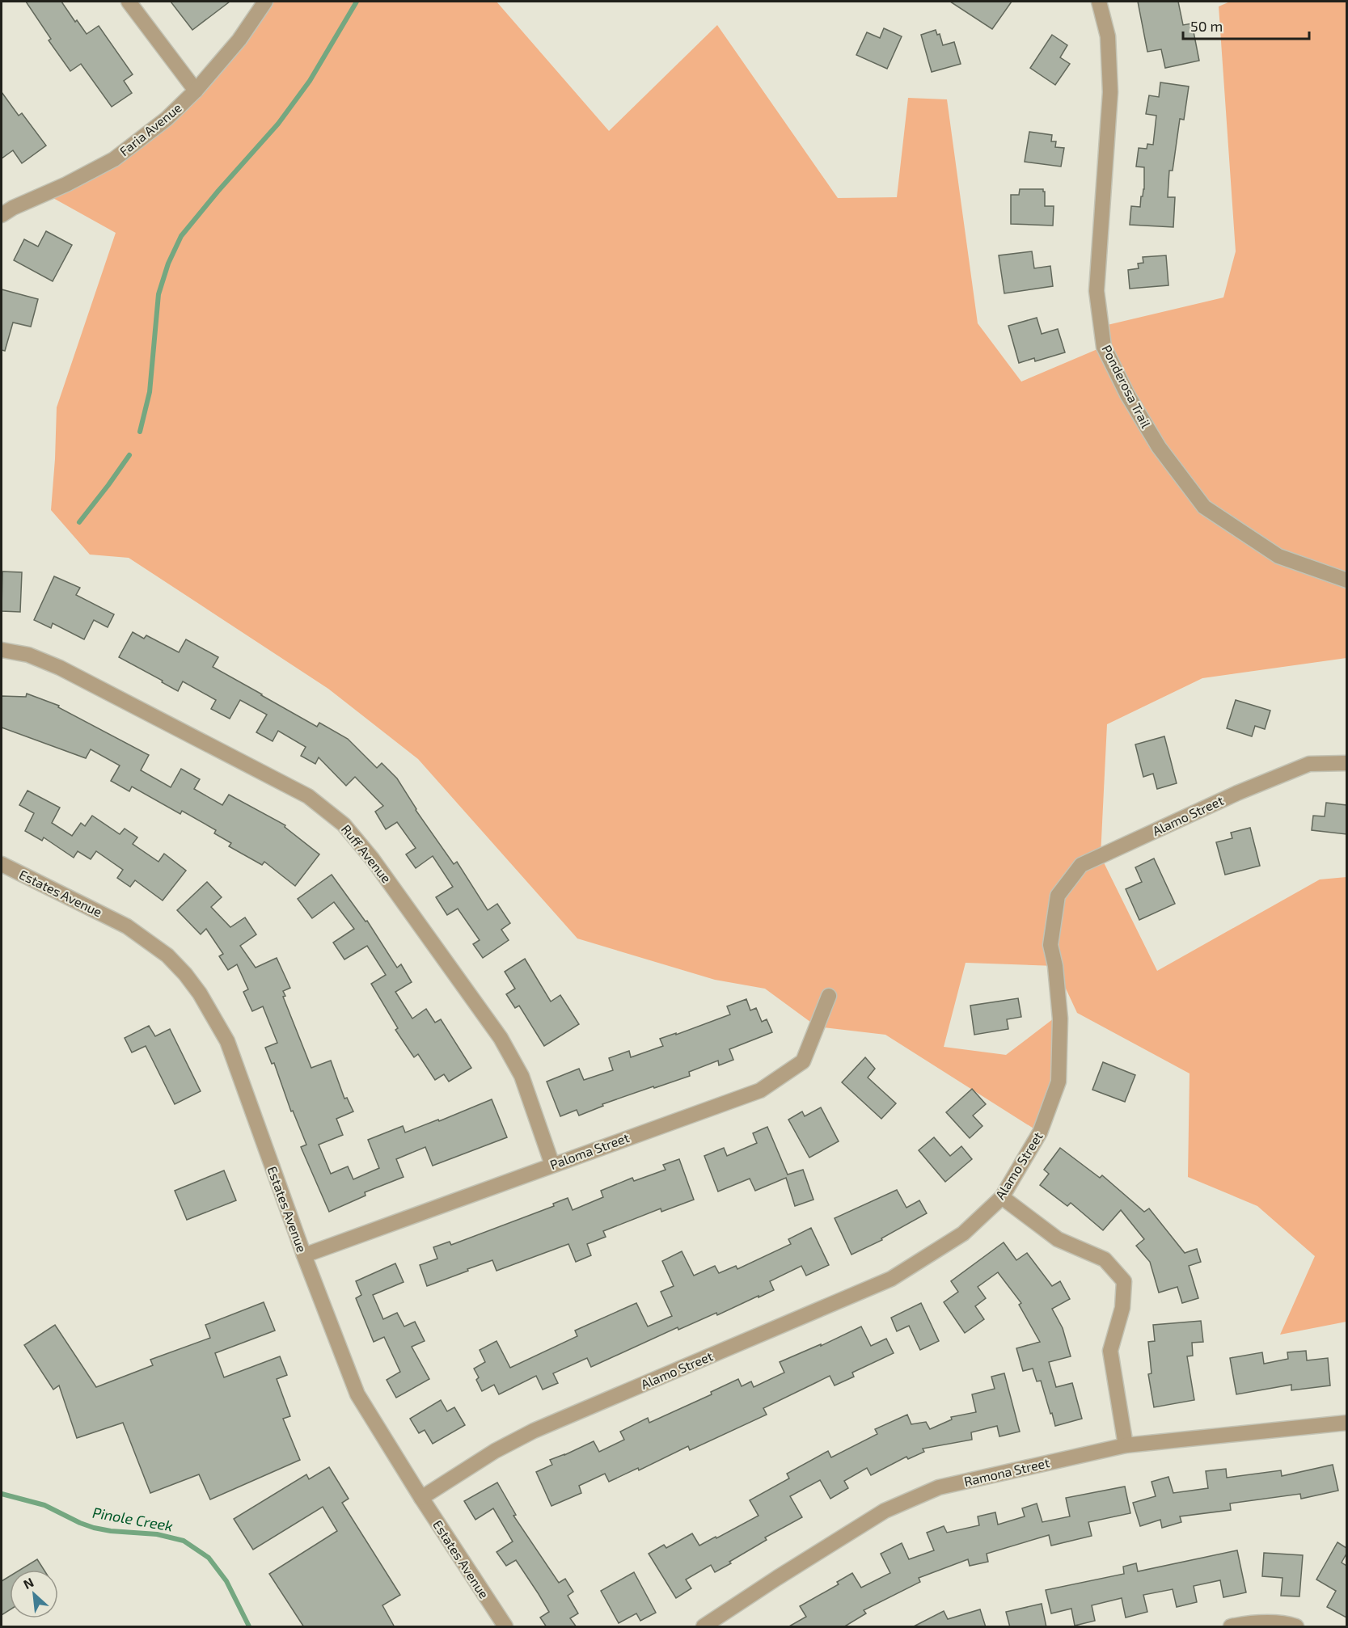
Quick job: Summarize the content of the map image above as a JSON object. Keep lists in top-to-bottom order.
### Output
{
  "streets": {
    "street": [
      "Faria Avenue",
      "Ponderosa Trail",
      "Alamo Street",
      "Ruff Avenue",
      "Estates Avenue",
      "Paloma Street",
      "Ramona Street"
    ]
  },
  "crossings": [
    ["Alamo Street", "Estates Avenue"],
    ["Ruff Avenue", "Paloma Street"],
    ["Estates Avenue", "Paloma Street"]
  ],
  "water": ["Pinole Creek"],
  "scale_bar": "50 m",
  "north": "top left"
}
